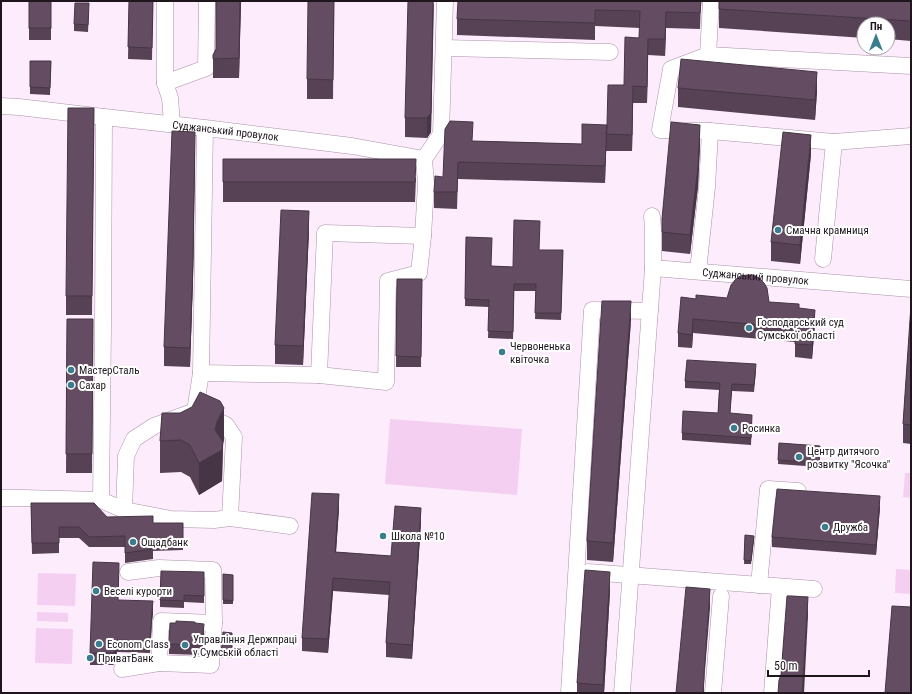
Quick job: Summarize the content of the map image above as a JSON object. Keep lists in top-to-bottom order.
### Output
{
  "streets": {
    "street": ["Суджанський провулок"]
  },
  "places": [
    "Смачна крамниця",
    "Господарський суд Сумської області",
    "Червоненька квіточка",
    "МастерСталь",
    "Сахар",
    "Росинка",
    "Центр дитячого розвитку \"Ясочка\"",
    "Дружба",
    "Школа №10",
    "Ощадбанк",
    "Веселі курорти",
    "Econom Class",
    "Управління Держпраці у Сумській області",
    "ПриватБанк"
  ],
  "scale_bar": "50 m",
  "north": "top"
}
